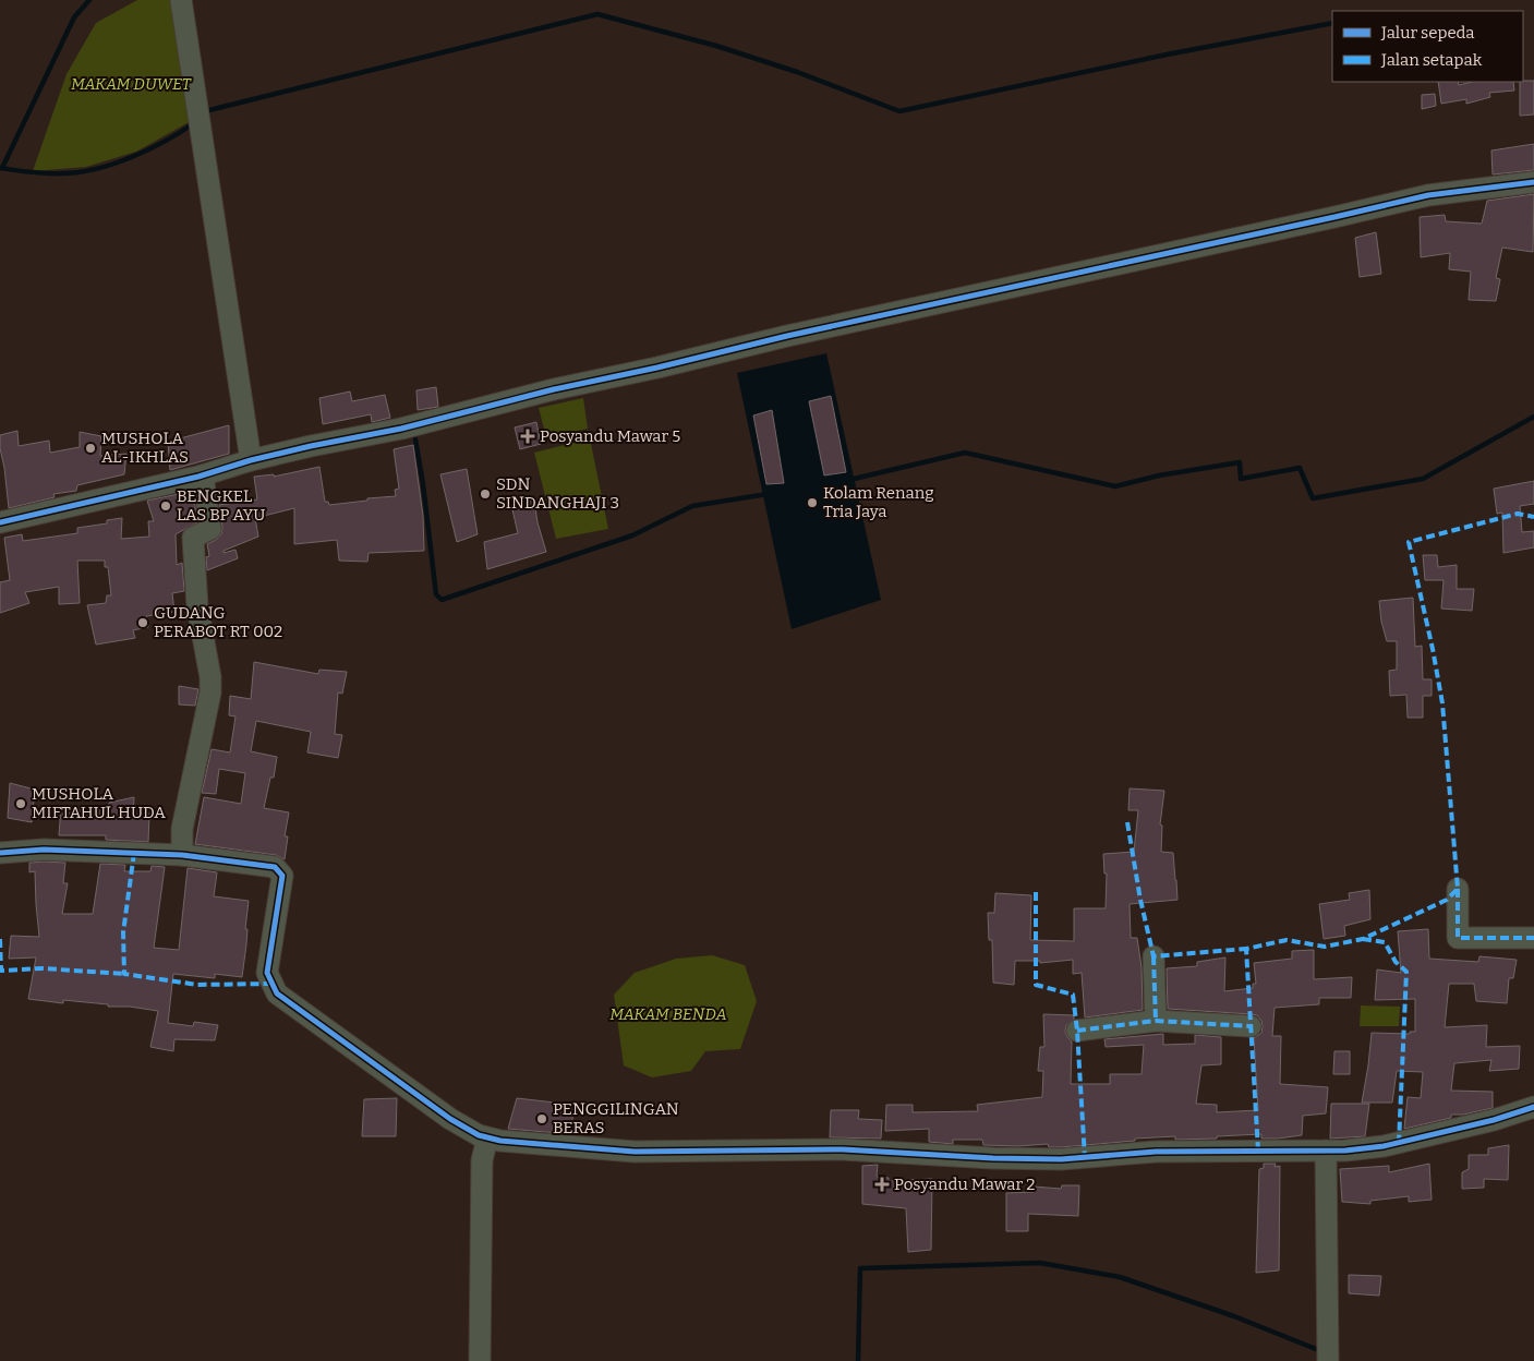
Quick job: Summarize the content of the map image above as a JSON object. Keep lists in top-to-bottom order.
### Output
{
  "parks": ["MAKAM DUWET", "MAKAM BENDA"],
  "places": {
    "health": ["Posyandu Mawar 5", "Posyandu Mawar 2"],
    "other": [
      "MUSHOLA AL-IKHLAS",
      "SDN SINDANGHAJI 3",
      "Kolam Renang Tria Jaya",
      "BENGKEL LAS BP AYU",
      "GUDANG PERABOT RT 002",
      "MUSHOLA MIFTAHUL HUDA",
      "PENGGILINGAN BERAS"
    ]
  },
  "legend": ["Jalur sepeda", "Jalan setapak"]
}
